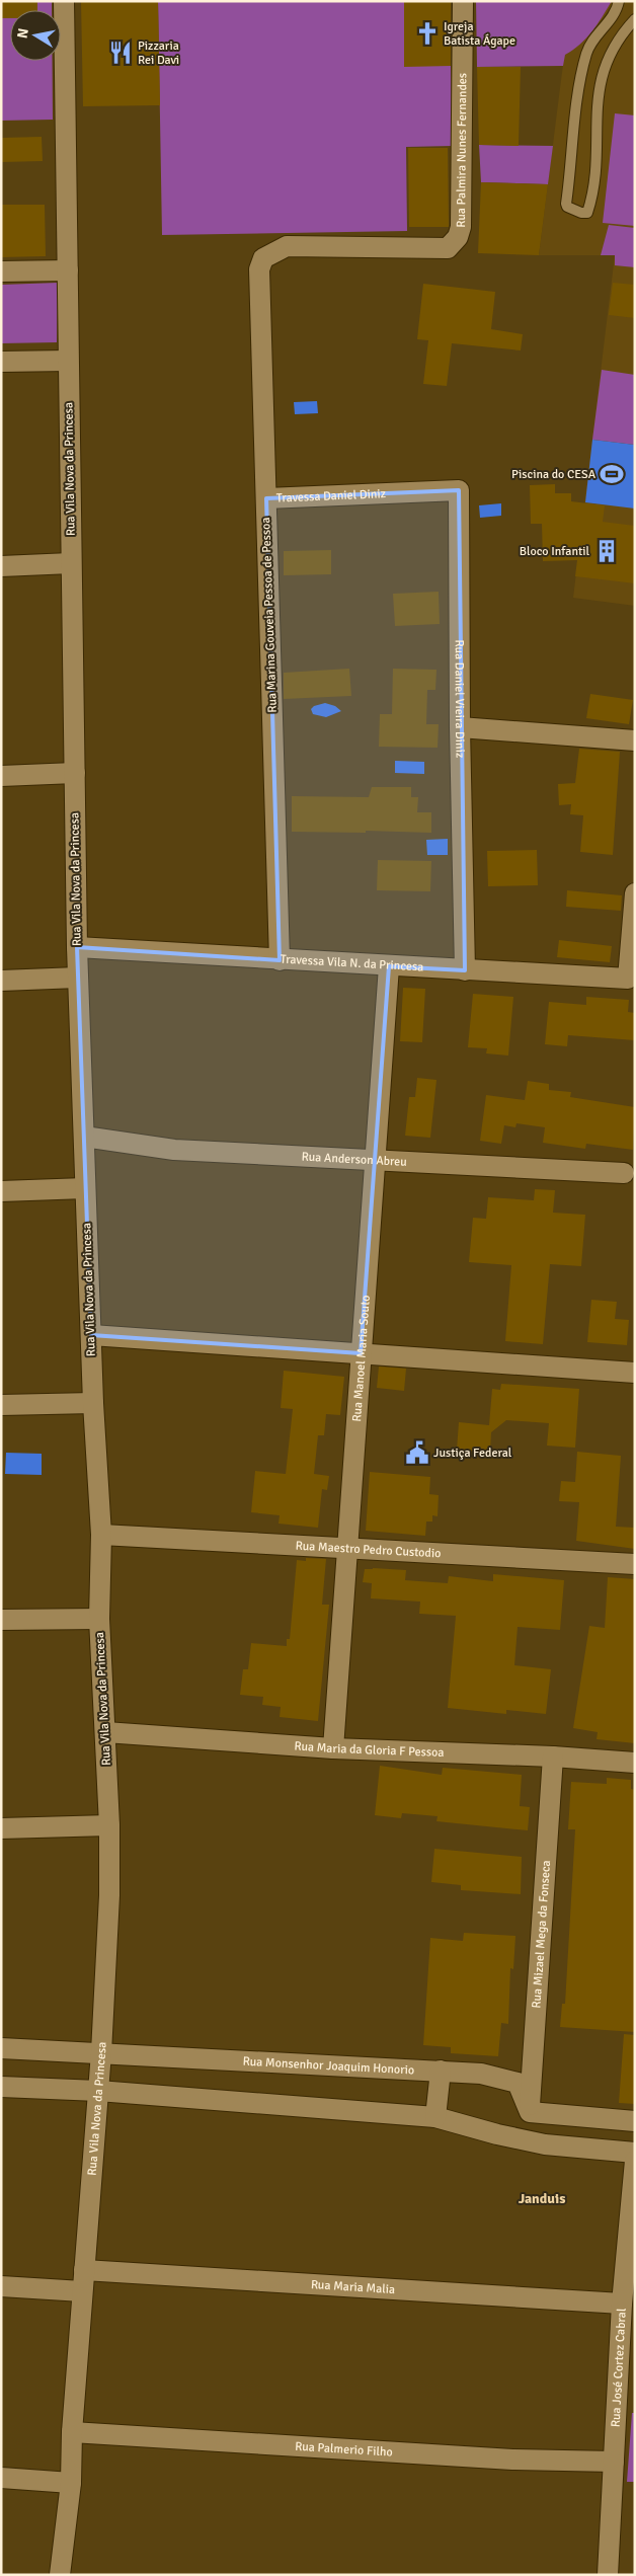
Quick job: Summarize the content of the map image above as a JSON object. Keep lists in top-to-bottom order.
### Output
{
  "streets": {
    "street": [
      "Rua Palmira Nunes Fernandes",
      "Rua Vila Nova da Princesa",
      "Travessa Daniel Diniz",
      "Rua Marina Gouveia Pessoa de Pessoa",
      "Rua Daniel Vieira Diniz",
      "Travessa Vila N. da Princesa",
      "Rua Anderson Abreu",
      "Rua Manoel Maria Souto",
      "Rua Maestro Pedro Custodio",
      "Rua Maria da Gloria F Pessoa",
      "Rua Mizael Mega da Fonseca",
      "Rua Monsenhor Joaquim Honorio",
      "Rua Maria Malia",
      "Rua José Cortez Cabral",
      "Rua Palmerio Filho"
    ]
  },
  "crossings": [
    ["Rua Palmira Nunes Fernandes", "Rua Marina Gouveia Pessoa de Pessoa"],
    ["Rua Vila Nova da Princesa", "Travessa Vila N. da Princesa"],
    ["Rua Vila Nova da Princesa", "Rua Anderson Abreu"],
    ["Rua Vila Nova da Princesa", "Rua Maestro Pedro Custodio"],
    ["Rua Vila Nova da Princesa", "Rua Maria da Gloria F Pessoa"],
    ["Rua Vila Nova da Princesa", "Rua Monsenhor Joaquim Honorio"],
    ["Rua Vila Nova da Princesa", "Rua Maria Malia"],
    ["Rua Vila Nova da Princesa", "Rua Palmerio Filho"],
    ["Travessa Daniel Diniz", "Rua Marina Gouveia Pessoa de Pessoa"],
    ["Travessa Daniel Diniz", "Rua Daniel Vieira Diniz"],
    ["Rua Marina Gouveia Pessoa de Pessoa", "Travessa Vila N. da Princesa"],
    ["Rua Daniel Vieira Diniz", "Travessa Vila N. da Princesa"],
    ["Travessa Vila N. da Princesa", "Rua Manoel Maria Souto"],
    ["Rua Anderson Abreu", "Rua Manoel Maria Souto"],
    ["Rua Manoel Maria Souto", "Rua Maestro Pedro Custodio"],
    ["Rua Manoel Maria Souto", "Rua Maria da Gloria F Pessoa"],
    ["Rua Maria da Gloria F Pessoa", "Rua Mizael Mega da Fonseca"],
    ["Rua Mizael Mega da Fonseca", "Rua Monsenhor Joaquim Honorio"],
    ["Rua Maria Malia", "Rua José Cortez Cabral"],
    ["Rua José Cortez Cabral", "Rua Palmerio Filho"]
  ],
  "districts": ["Janduis"],
  "places": {
    "church": ["Igreja Batista Ágape"],
    "restaurant": ["Pizzaria Rei Davi"],
    "sports": ["Piscina do CESA"],
    "building": ["Bloco Infantil"],
    "public building": ["Justiça Federal"]
  },
  "north": "left"
}
